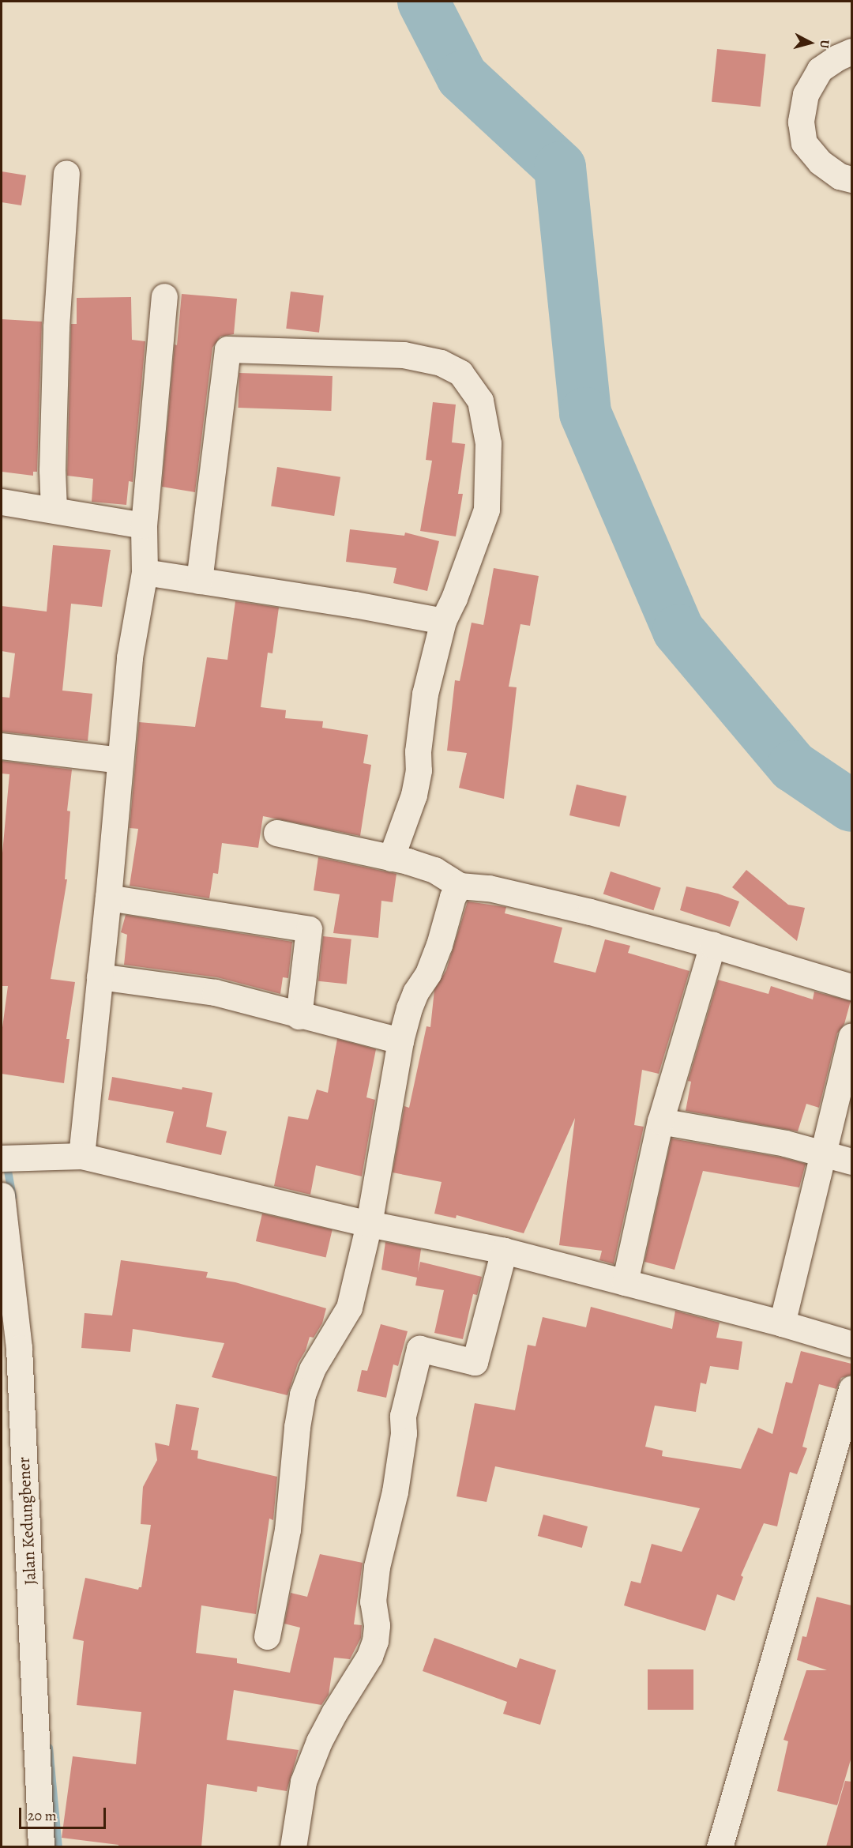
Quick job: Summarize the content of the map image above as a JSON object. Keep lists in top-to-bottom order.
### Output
{
  "streets": {
    "street": ["Jalan Kedungbener"]
  },
  "scale_bar": "20 m",
  "north": "right"
}
